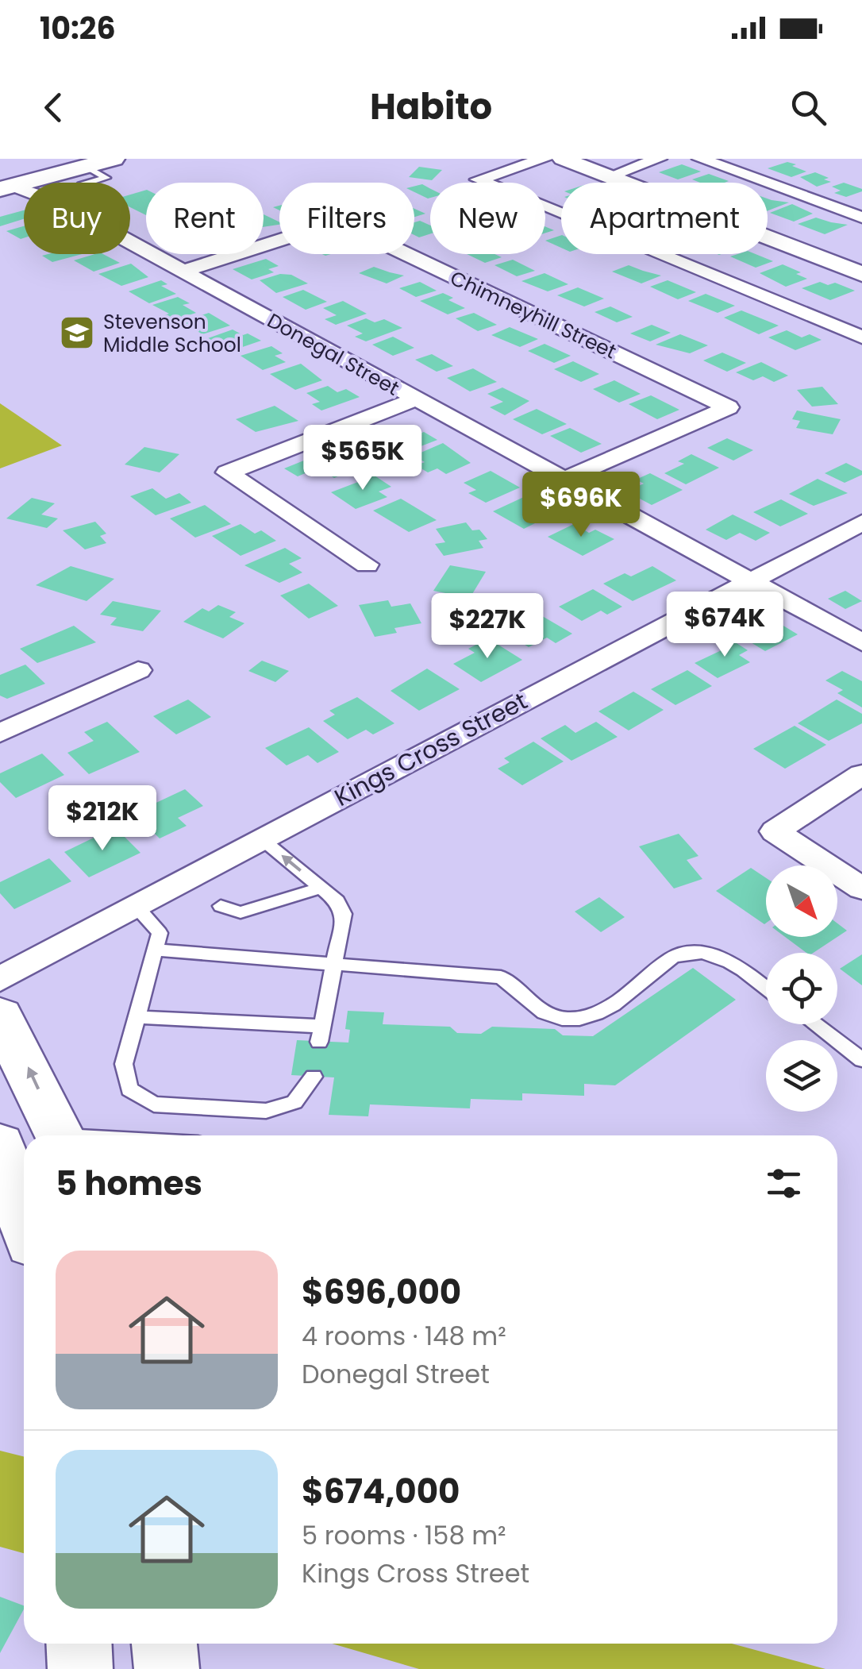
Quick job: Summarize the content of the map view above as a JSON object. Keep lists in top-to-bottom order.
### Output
{
  "streets": {
    "street": ["Chimneyhill Street", "Donegal Street", "Kings Cross Street"]
  },
  "crossings": [
    ["Chimneyhill Street", "Donegal Street"],
    ["Donegal Street", "Kings Cross Street"]
  ],
  "places": {
    "school or university": ["Stevenson Middle School"]
  },
  "north": "bottom right",
  "page": {
    "status": "10:26",
    "header": "Habito",
    "chip": [
      "Buy",
      "Rent",
      "Filters",
      "New",
      "Apartment"
    ],
    "price": [
      "$565K",
      "$696K",
      "$674K",
      "$227K",
      "$212K"
    ],
    "heading": "5 homes",
    "list": [
      {
        "name": "$696,000",
        "note": "4 rooms · 148 m² · Donegal Street"
      },
      {
        "name": "$674,000",
        "note": "5 rooms · 158 m² · Kings Cross Street"
      }
    ]
  }
}
